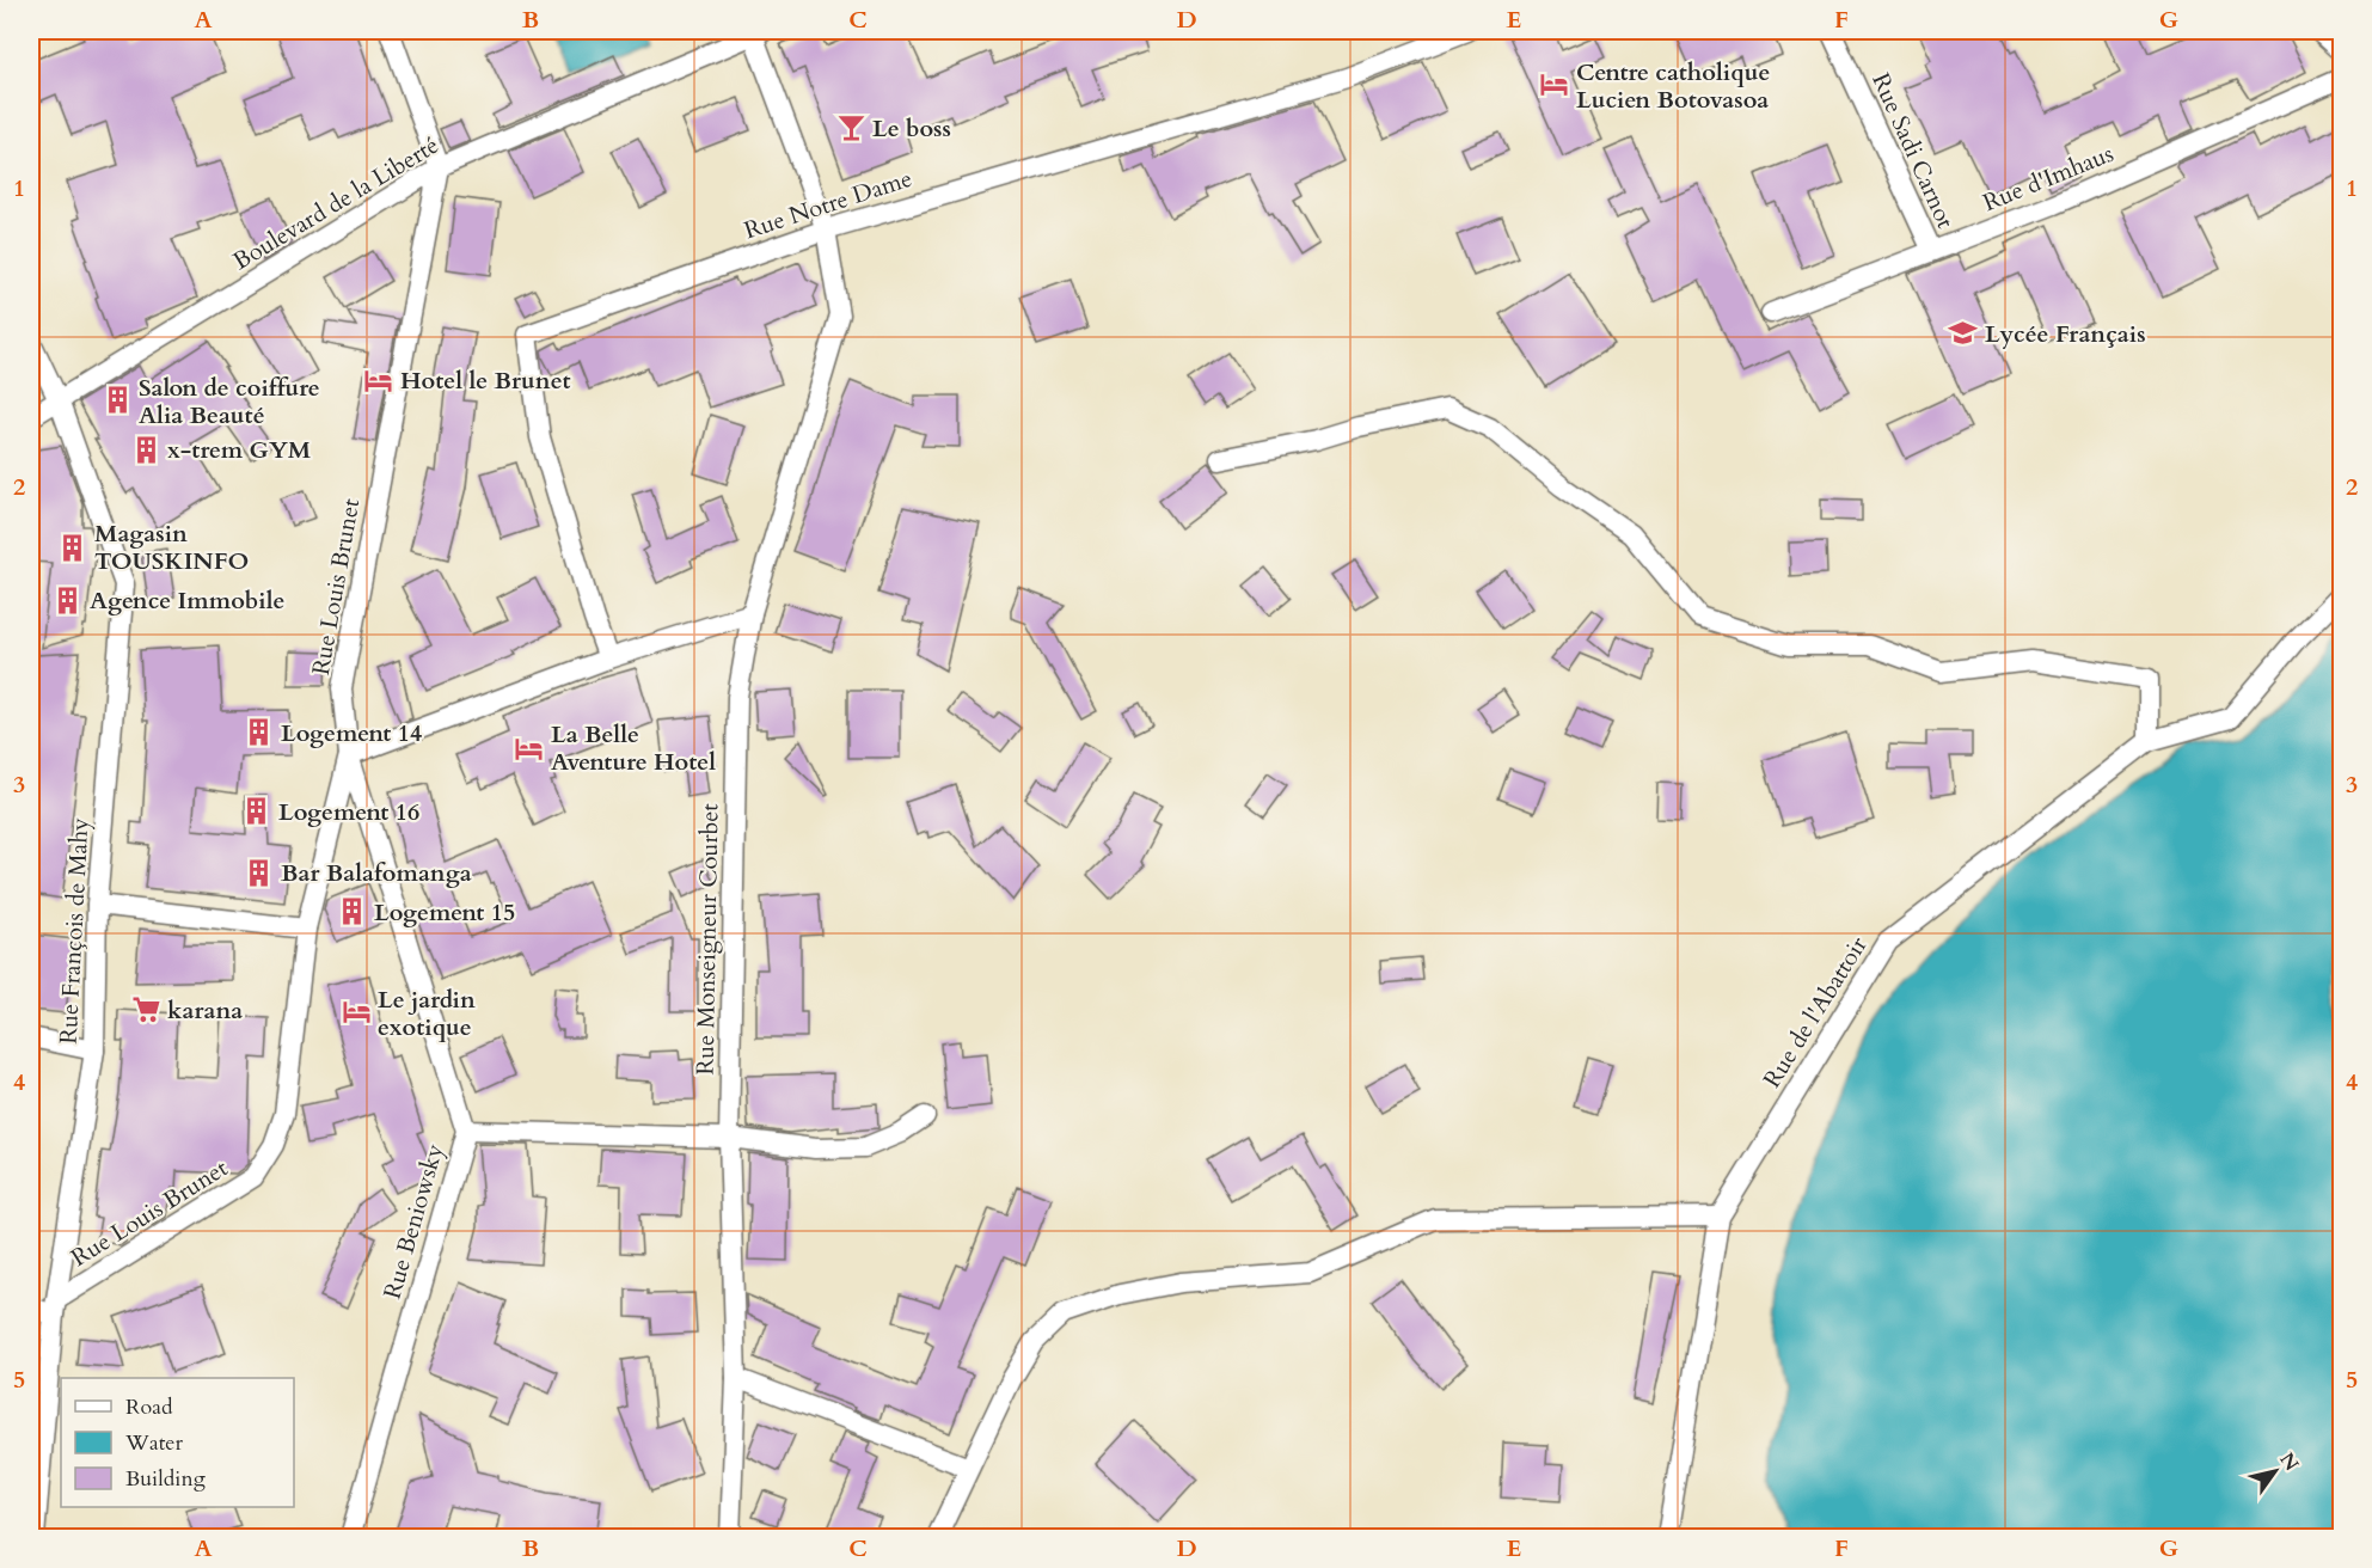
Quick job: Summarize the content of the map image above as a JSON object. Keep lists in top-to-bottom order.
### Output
{
  "streets": {
    "street": [
      "Rue Sadi Carnot",
      "Rue d'Imhaus",
      "Boulevard de la Liberté",
      "Rue Notre Dame",
      "Rue Louis Brunet",
      "Rue François de Mahy",
      "Rue Monseigneur Courbet",
      "Rue de l'Abattoir",
      "Rue Beniowsky"
    ]
  },
  "crossings": [
    ["Rue Sadi Carnot", "Rue d'Imhaus"],
    ["Boulevard de la Liberté", "Rue Louis Brunet"],
    ["Boulevard de la Liberté", "Rue François de Mahy"],
    ["Boulevard de la Liberté", "Rue Monseigneur Courbet"],
    ["Rue Notre Dame", "Rue Monseigneur Courbet"],
    ["Rue Louis Brunet", "Rue François de Mahy"],
    ["Rue Louis Brunet", "Rue Beniowsky"]
  ],
  "places": {
    "hotel": [
      "Centre catholique Lucien Botovasoa",
      "Hotel le Brunet",
      "La Belle Aventure Hotel",
      "Le jardin exotique"
    ],
    "bar": ["Le boss"],
    "school or university": ["Lycée Français"],
    "building": [
      "Salon de coiffure Alia Beauté",
      "x-trem GYM",
      "Magasin TOUSKINFO",
      "Agence Immobile",
      "Logement 14",
      "Logement 16",
      "Bar Balafomanga",
      "Logement 15"
    ],
    "supermarket": ["karana"]
  },
  "legend": ["Road", "Water", "Building"],
  "north": "top right",
  "grid": {
    "columns": [
      "A",
      "B",
      "C",
      "D",
      "E",
      "F",
      "G"
    ],
    "rows": [
      "1",
      "2",
      "3",
      "4",
      "5"
    ]
  }
}
